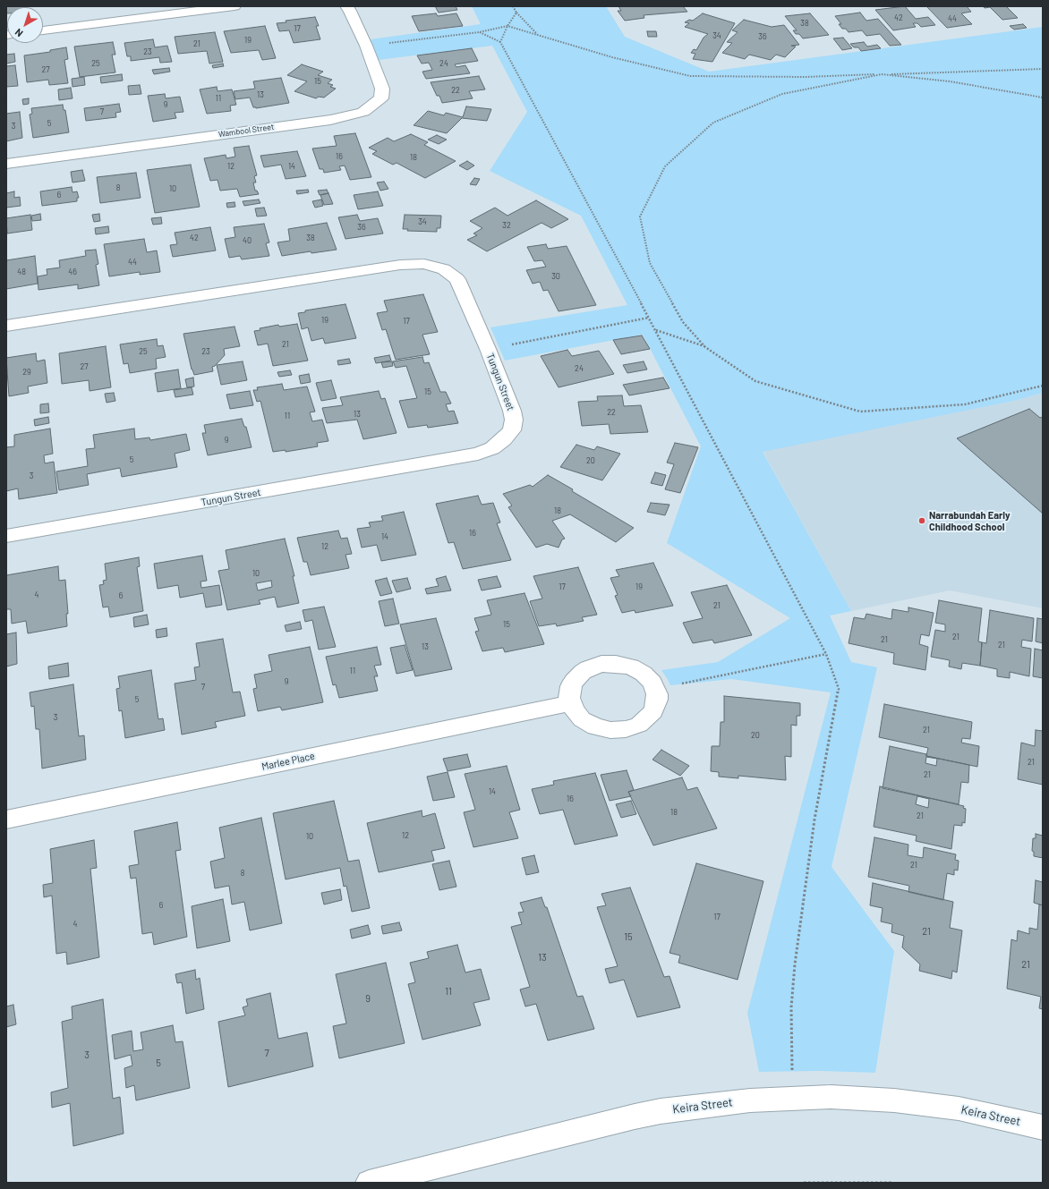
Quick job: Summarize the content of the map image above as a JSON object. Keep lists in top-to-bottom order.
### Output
{
  "streets": {
    "street": [
      "Wambool Street",
      "Tungun Street",
      "Marlee Place",
      "Keira Street"
    ]
  },
  "places": ["Narrabundah Early Childhood School"],
  "house_numbers": [
    "42",
    "44",
    "38",
    "17",
    "34",
    "36",
    "19",
    "21",
    "23",
    "25",
    "24",
    "27",
    "15",
    "22",
    "13",
    "11",
    "9",
    "7",
    "5",
    "3",
    "16",
    "18",
    "12",
    "14",
    "8",
    "10",
    "6",
    "34",
    "32",
    "36",
    "42",
    "38",
    "40",
    "44",
    "48",
    "46",
    "30",
    "19",
    "17",
    "21",
    "25",
    "23",
    "27",
    "24",
    "29",
    "15",
    "22",
    "13",
    "11",
    "9",
    "5",
    "20",
    "3",
    "18",
    "16",
    "14",
    "12",
    "10",
    "17",
    "19",
    "4",
    "6",
    "21",
    "15",
    "21",
    "21",
    "21",
    "13",
    "11",
    "9",
    "7",
    "5",
    "3",
    "21",
    "20",
    "21",
    "21",
    "14",
    "16",
    "18",
    "21",
    "12",
    "10",
    "21",
    "8",
    "6",
    "17",
    "4",
    "21",
    "15",
    "13",
    "21",
    "11",
    "9",
    "7",
    "3",
    "5"
  ],
  "north": "bottom left"
}
